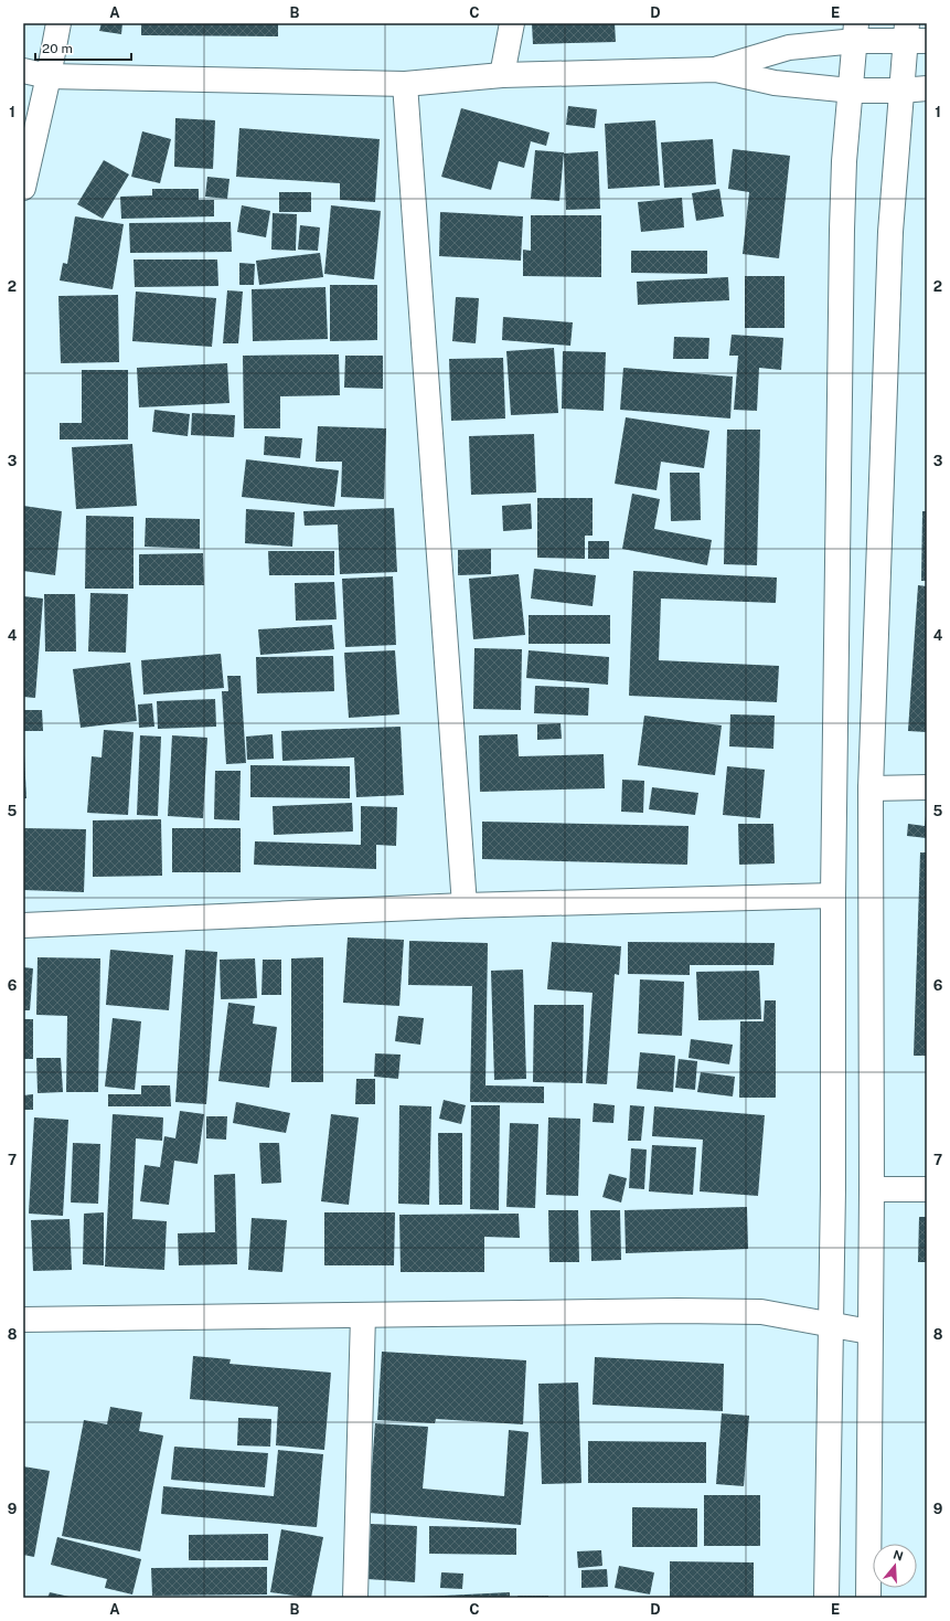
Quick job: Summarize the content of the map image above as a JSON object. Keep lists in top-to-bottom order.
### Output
{
  "scale_bar": "20 m",
  "north": "top",
  "grid": {
    "columns": [
      "A",
      "B",
      "C",
      "D",
      "E"
    ],
    "rows": [
      "1",
      "2",
      "3",
      "4",
      "5",
      "6",
      "7",
      "8",
      "9"
    ]
  }
}
